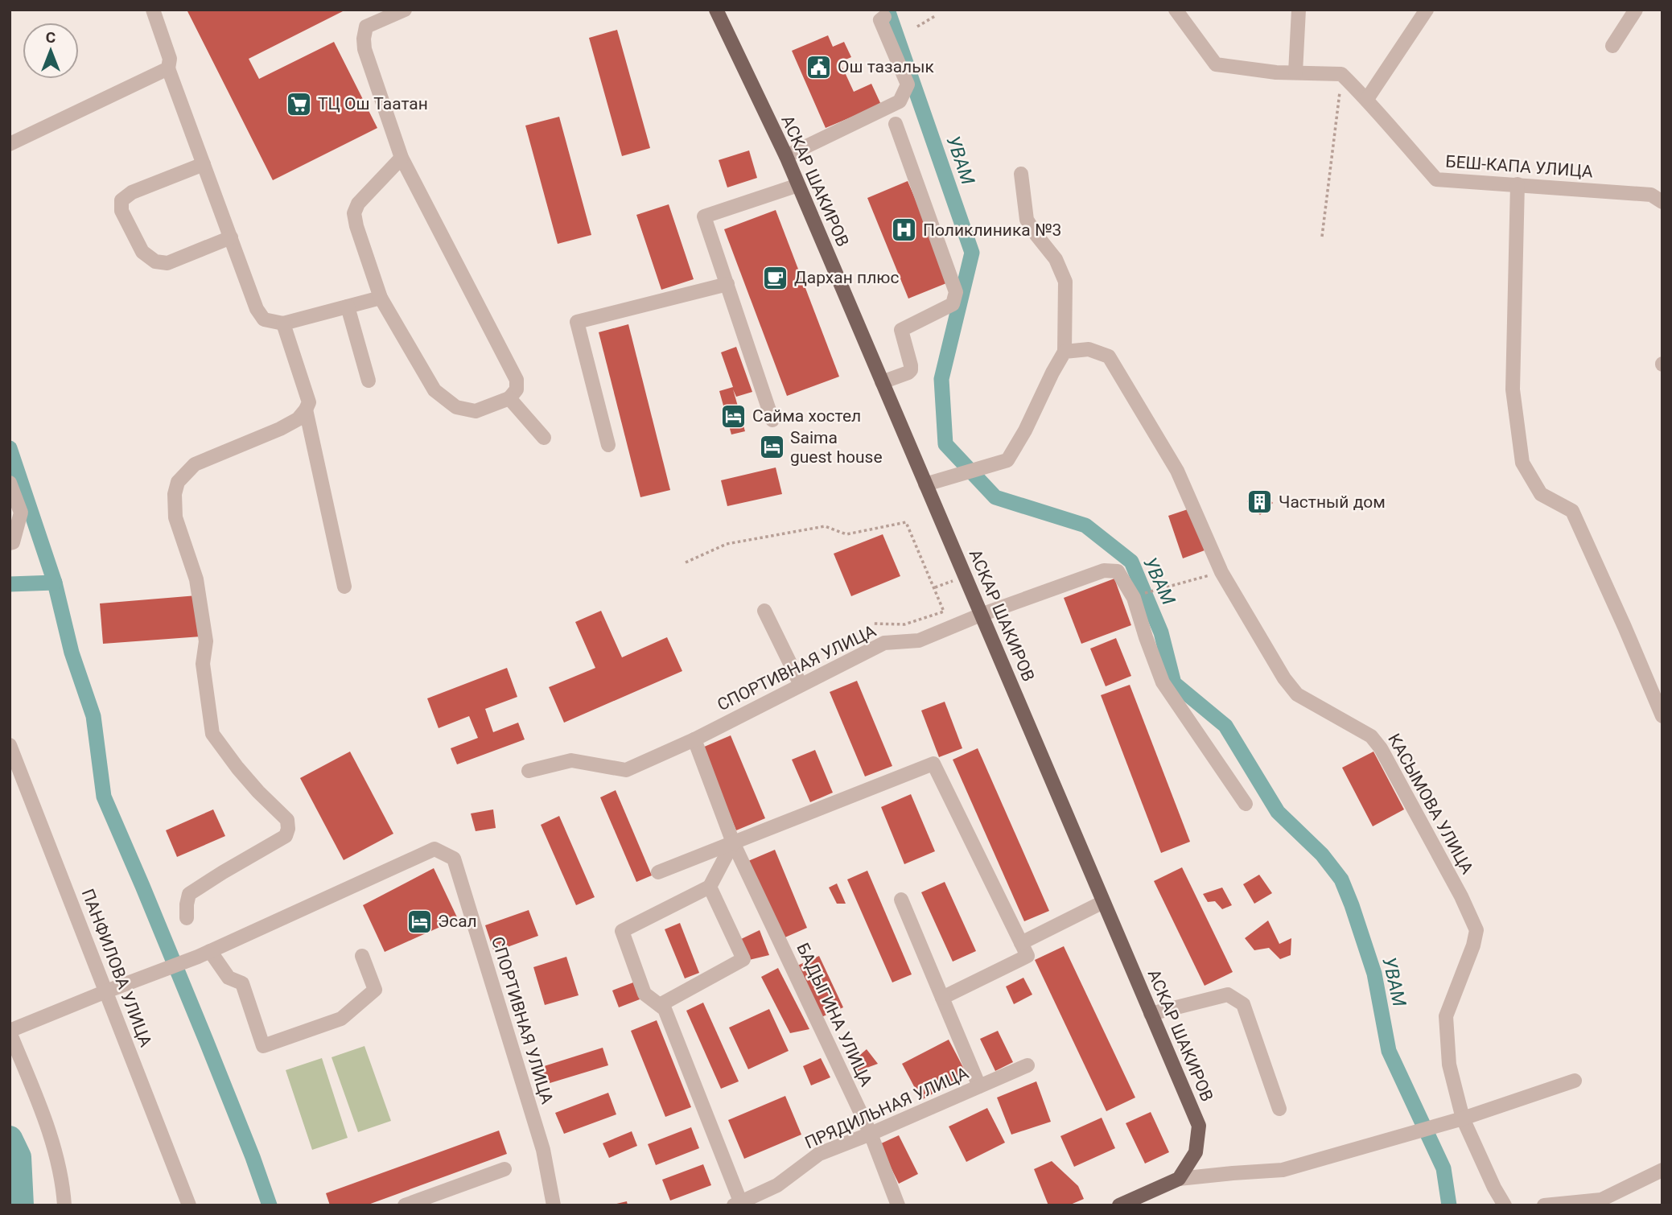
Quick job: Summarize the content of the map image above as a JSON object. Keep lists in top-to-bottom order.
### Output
{
  "streets": {
    "main road": ["АСКАР ШАКИРОВ"],
    "street": [
      "БЕШ-КАПА УЛИЦА",
      "СПОРТИВНАЯ УЛИЦА",
      "КАСЫМОВА УЛИЦА",
      "ПАНФИЛОВА УЛИЦА",
      "БАДЫГИНА УЛИЦА",
      "ПРЯДИЛЬНАЯ УЛИЦА"
    ]
  },
  "crossings": [
    ["АСКАР ШАКИРОВ", "СПОРТИВНАЯ УЛИЦА"],
    ["СПОРТИВНАЯ УЛИЦА", "БАДЫГИНА УЛИЦА"],
    ["БАДЫГИНА УЛИЦА", "ПРЯДИЛЬНАЯ УЛИЦА"]
  ],
  "water": ["УВАМ"],
  "places": {
    "public building": ["Ош тазалык"],
    "supermarket": ["ТЦ Ош Таатан"],
    "hospital": ["Поликлиника №3"],
    "cafe": ["Дархан плюс"],
    "hotel": ["Сайма хостел", "Saima guest house", "Эсал"],
    "building": ["Частный дом"]
  },
  "north": "top"
}
